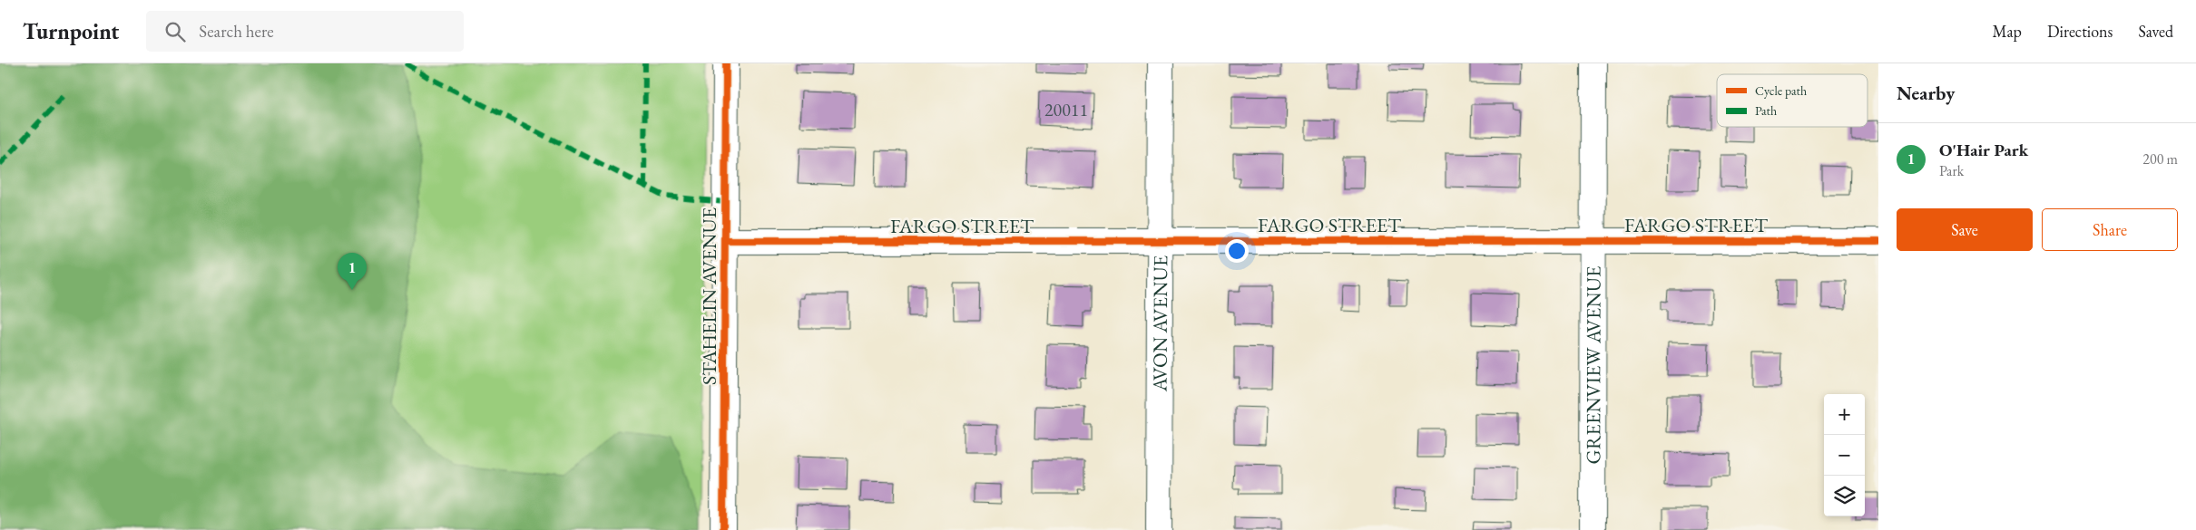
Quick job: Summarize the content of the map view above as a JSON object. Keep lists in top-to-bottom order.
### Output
{
  "streets": {
    "street": [
      "FARGO STREET",
      "STAHELIN AVENUE",
      "AVON AVENUE",
      "GREENVIEW AVENUE"
    ]
  },
  "crossings": [
    ["FARGO STREET", "STAHELIN AVENUE"],
    ["FARGO STREET", "AVON AVENUE"],
    ["FARGO STREET", "GREENVIEW AVENUE"]
  ],
  "house_numbers": ["20011"],
  "legend": ["Cycle path", "Path"],
  "page": {
    "header": "Turnpoint",
    "search": "Search here",
    "nav": ["Map", "Directions", "Saved"],
    "heading": "Nearby",
    "list": [
      {
        "mark": "1",
        "name": "O'Hair Park",
        "note": "Park",
        "value": "200 m"
      }
    ],
    "buttons": ["Save", "Share"],
    "pins": "1",
    "map_buttons": ["+", "−"]
  }
}
